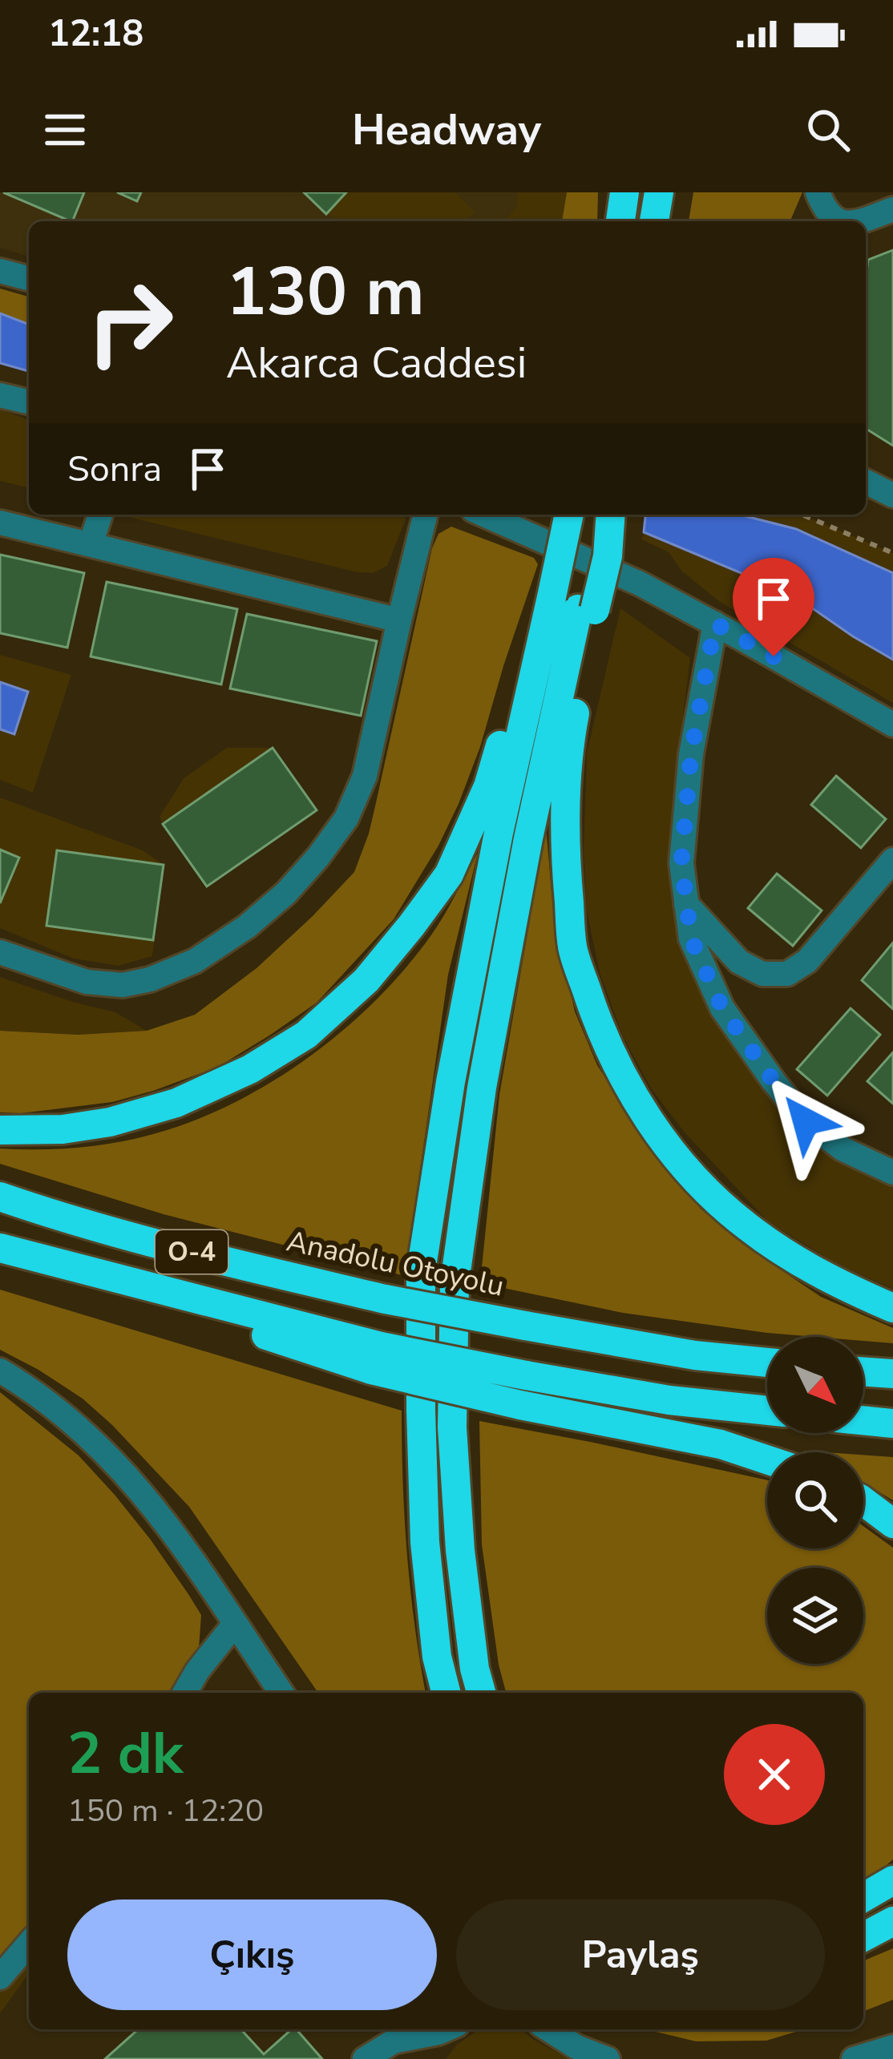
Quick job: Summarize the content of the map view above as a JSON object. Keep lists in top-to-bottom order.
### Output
{
  "streets": {
    "highway": ["O-4", "Anadolu Otoyolu"]
  },
  "north": "bottom right",
  "page": {
    "status": "12:18",
    "header": "Headway",
    "turn": ["130 m", "Akarca Caddesi"],
    "then": "Sonra",
    "heading": ["2 dk", "150 m · 12:20"],
    "buttons": ["Çıkış", "Paylaş"]
  }
}
